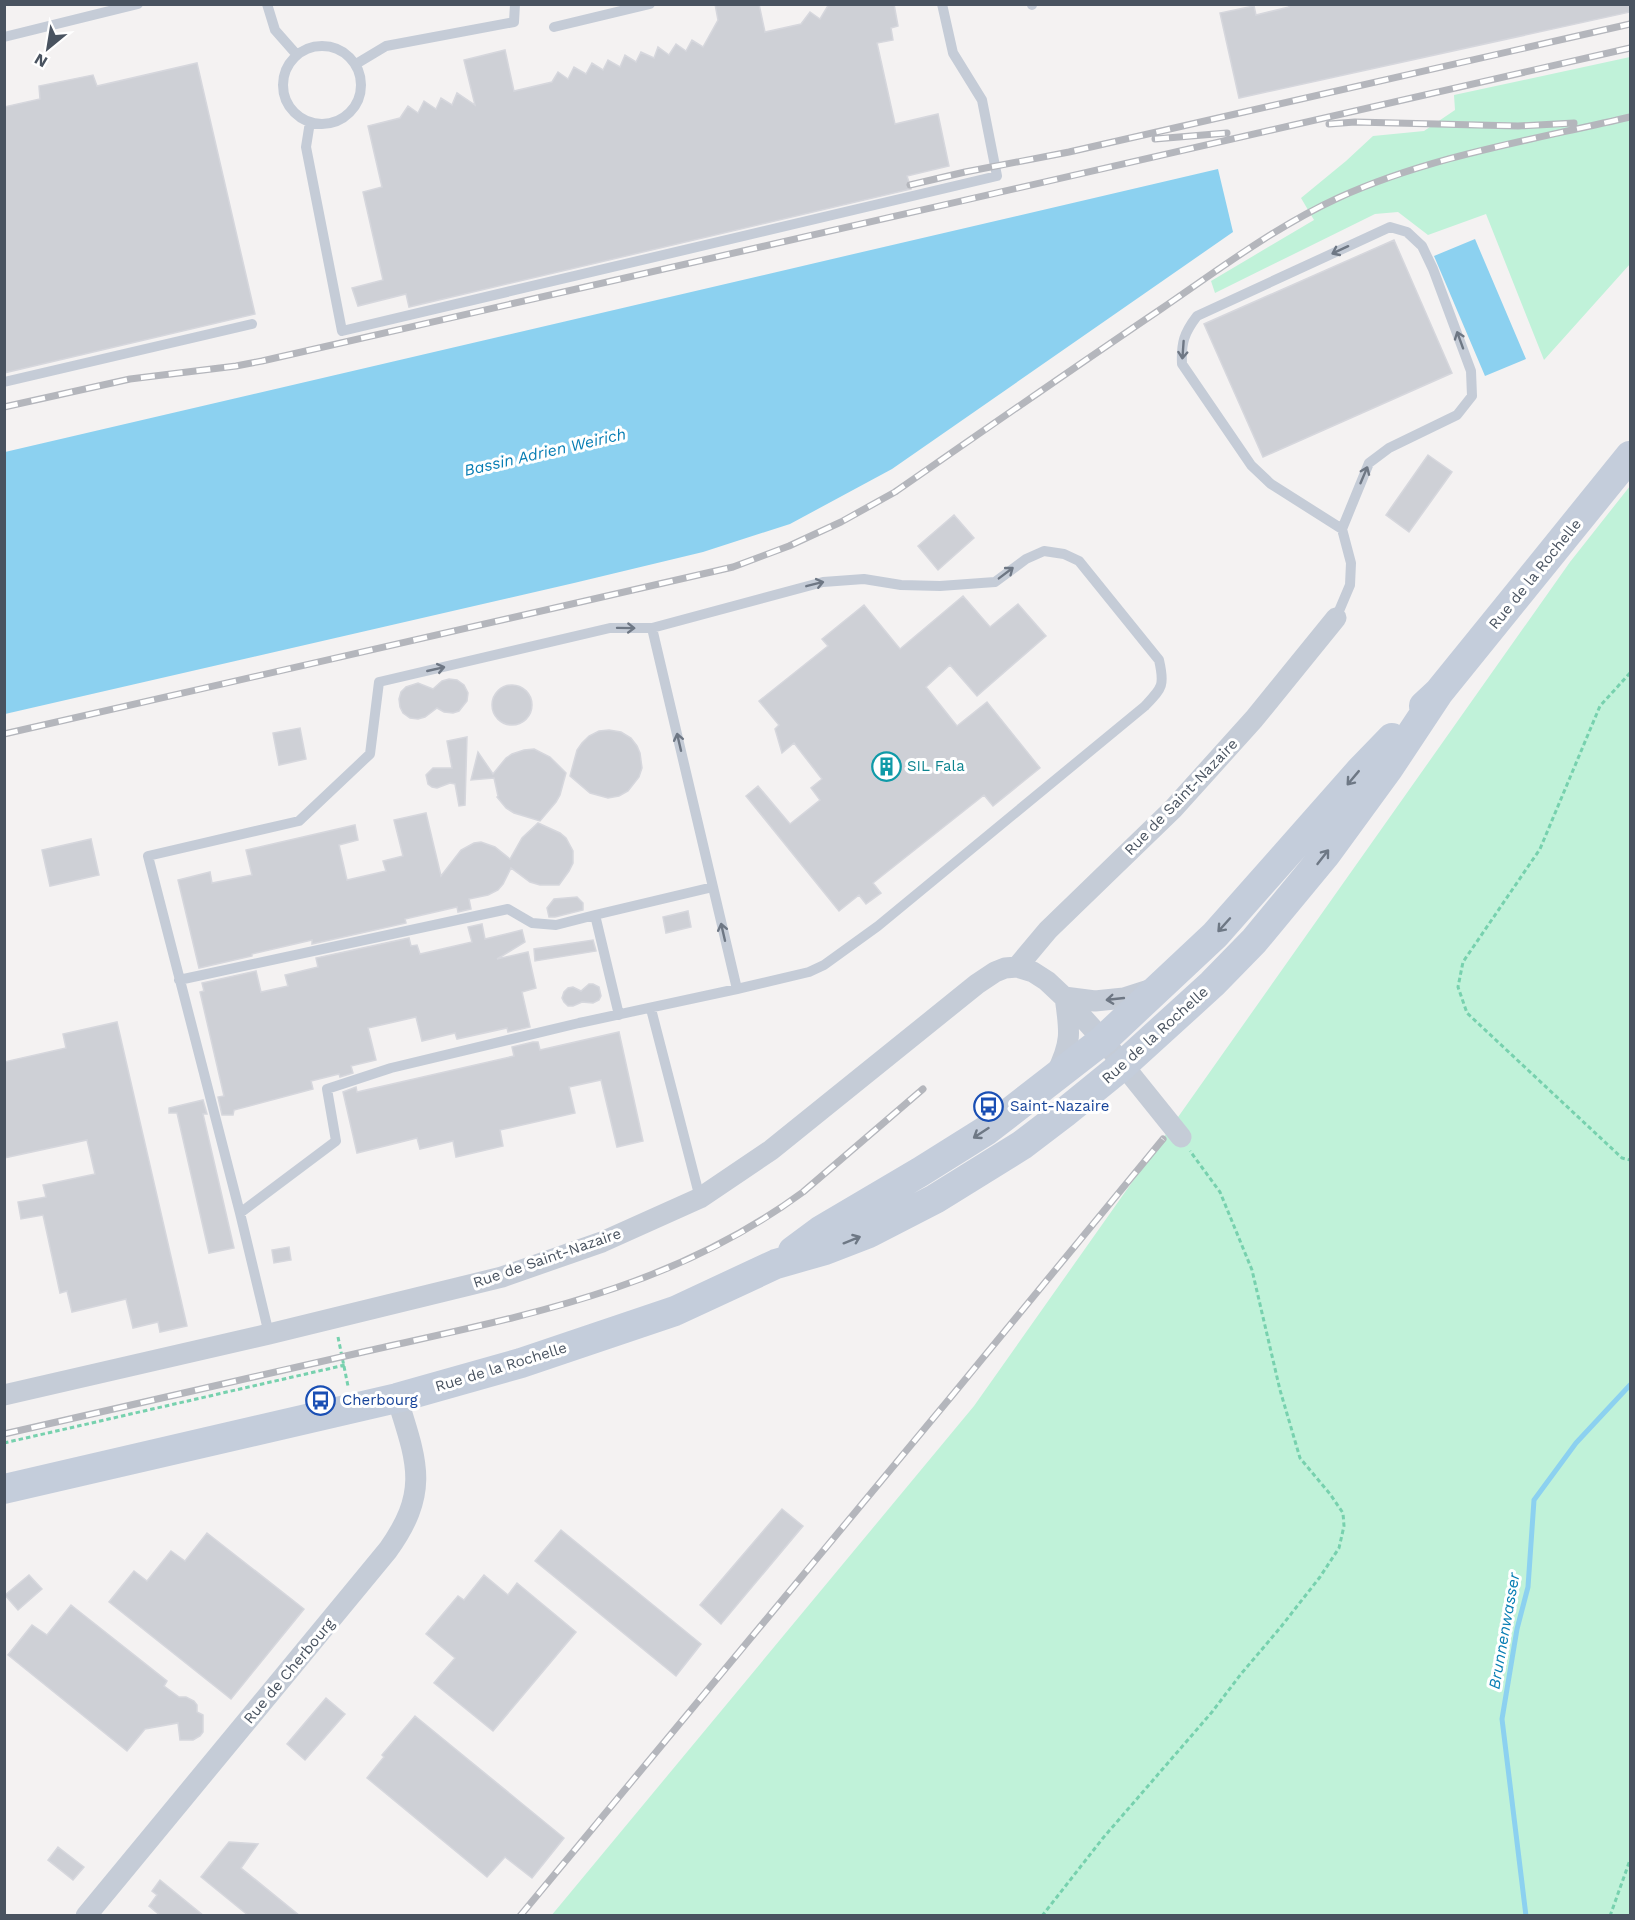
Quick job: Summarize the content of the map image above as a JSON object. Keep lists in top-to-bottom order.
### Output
{
  "streets": {
    "main road": ["Rue de la Rochelle"],
    "street": ["Rue de Saint-Nazaire", "Rue de Cherbourg"]
  },
  "crossings": [
    ["Rue de la Rochelle", "Rue de Cherbourg"]
  ],
  "water": ["Bassin Adrien Weirich", "Brunnenwasser"],
  "places": {
    "building": ["SIL Fala"],
    "bus stop": ["Saint-Nazaire", "Cherbourg"]
  },
  "north": "bottom left"
}
